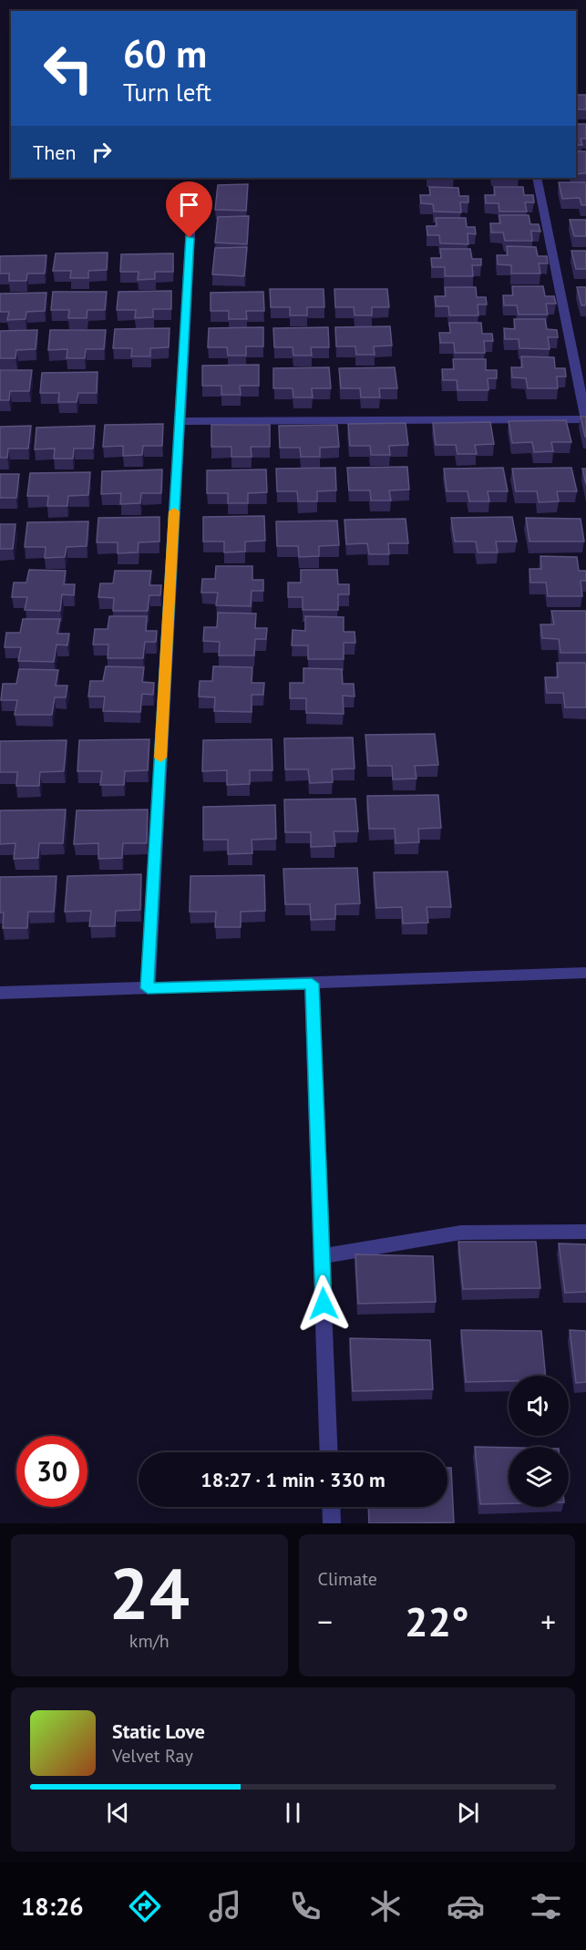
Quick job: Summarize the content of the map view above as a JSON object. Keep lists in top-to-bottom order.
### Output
{
  "page": {
    "turn": ["60 m", "Turn left"],
    "then": "Then",
    "limit": "30",
    "trip": "18:27 · 1 min · 330 m",
    "tile": [
      ["24", "km/h"],
      "Climate"
    ],
    "heat": ["−", "22°", "+"],
    "song": ["Static Love", "Velvet Ray"],
    "tabs": "18:26"
  }
}
